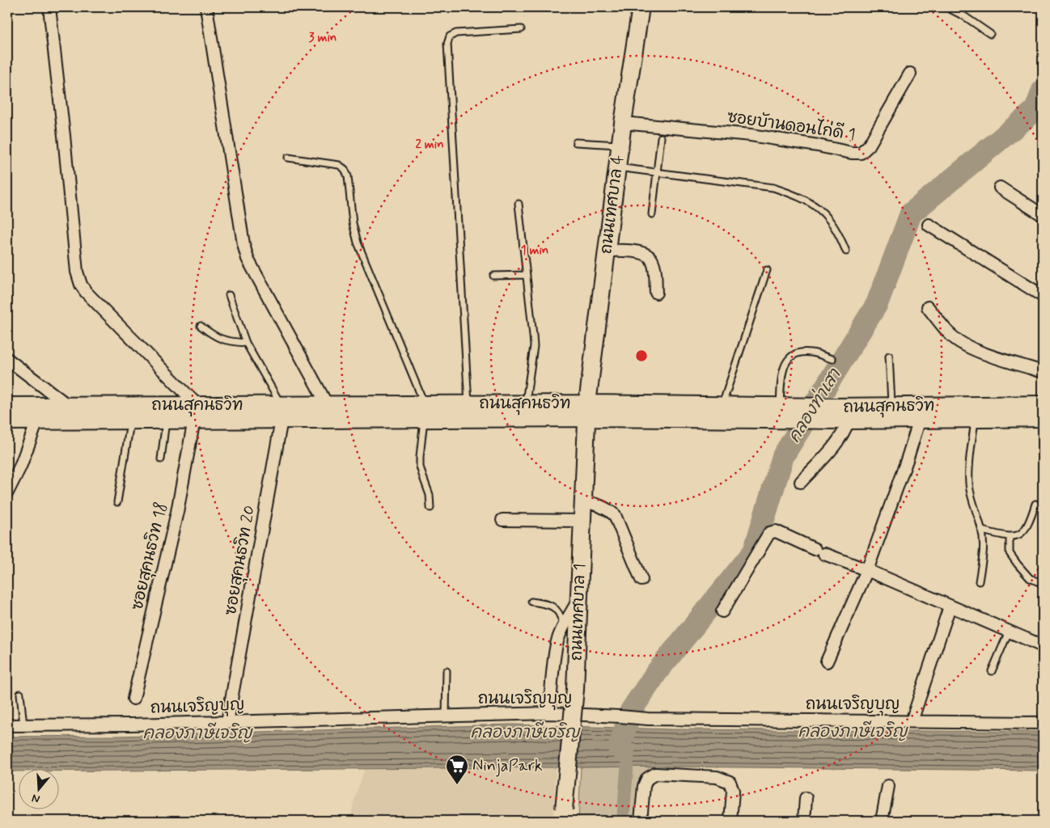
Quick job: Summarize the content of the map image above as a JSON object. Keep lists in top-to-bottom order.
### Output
{
  "streets": {
    "main road": ["ถนนเทศบาล 4", "ถนนสุคนธวิท", "ถนนเทศบาล 1"],
    "street": [
      "ซอยบัานดอนไก่ดี 1",
      "ซอยสุคนธวิท 18",
      "ซอยสุคนธวิท 20",
      "ถนนเจริญบุญ"
    ]
  },
  "crossings": [
    ["ซอยบัานดอนไก่ดี 1", "ถนนเทศบาล 4"],
    ["ถนนเทศบาล 4", "ถนนสุคนธวิท"],
    ["ถนนเทศบาล 4", "ถนนเทศบาล 1"],
    ["ถนนสุคนธวิท", "ซอยสุคนธวิท 18"],
    ["ถนนสุคนธวิท", "ซอยสุคนธวิท 20"],
    ["ถนนสุคนธวิท", "ถนนเทศบาล 1"],
    ["ซอยสุคนธวิท 20", "ถนนเจริญบุญ"]
  ],
  "water": ["คลองท่าเสา", "คลองภาษีเจริญ"],
  "places": {
    "supermarket": ["NinjaPark"]
  },
  "north": "bottom",
  "rings": ["3 min", "2 min", "1 min"]
}
